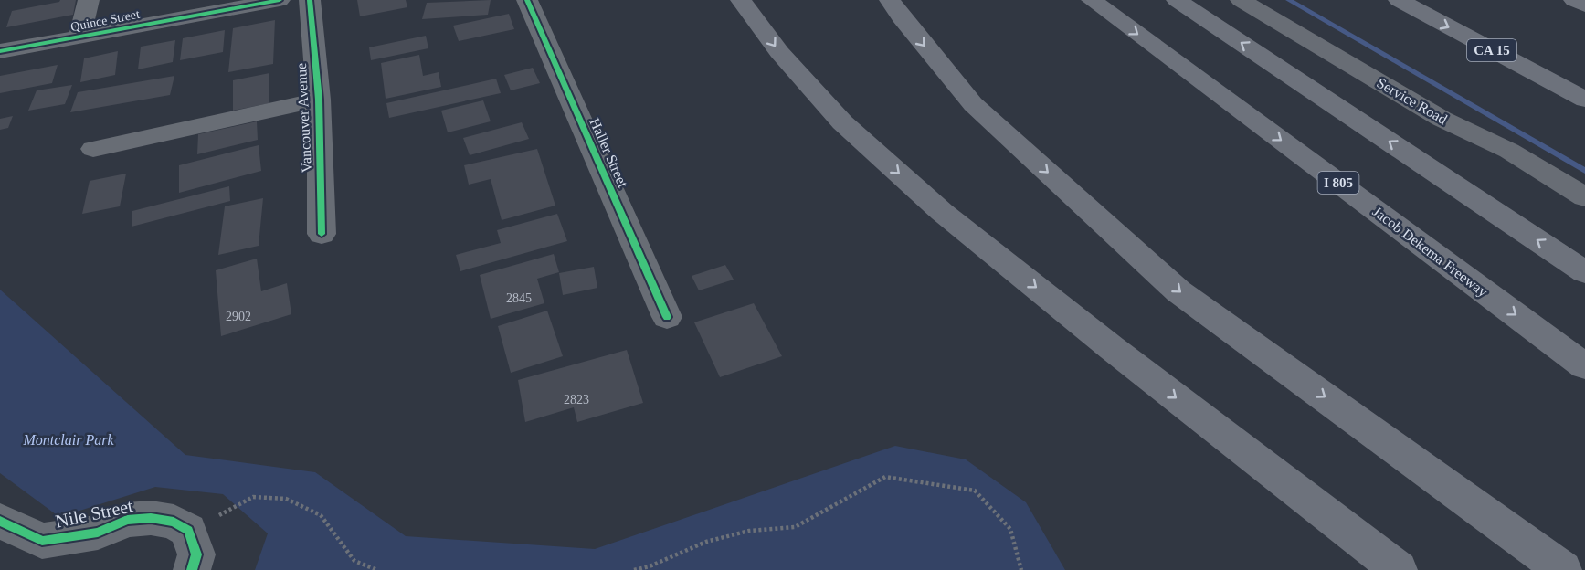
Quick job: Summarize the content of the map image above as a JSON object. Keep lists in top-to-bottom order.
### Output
{
  "streets": {
    "highway": ["CA 15", "I 805", "Jacob Dekema Freeway"],
    "street": [
      "Quince Street",
      "Service Road",
      "Vancouver Avenue",
      "Haller Street",
      "Nile Street"
    ]
  },
  "parks": ["Montclair Park"],
  "house_numbers": ["2845", "2902", "2823"]
}
